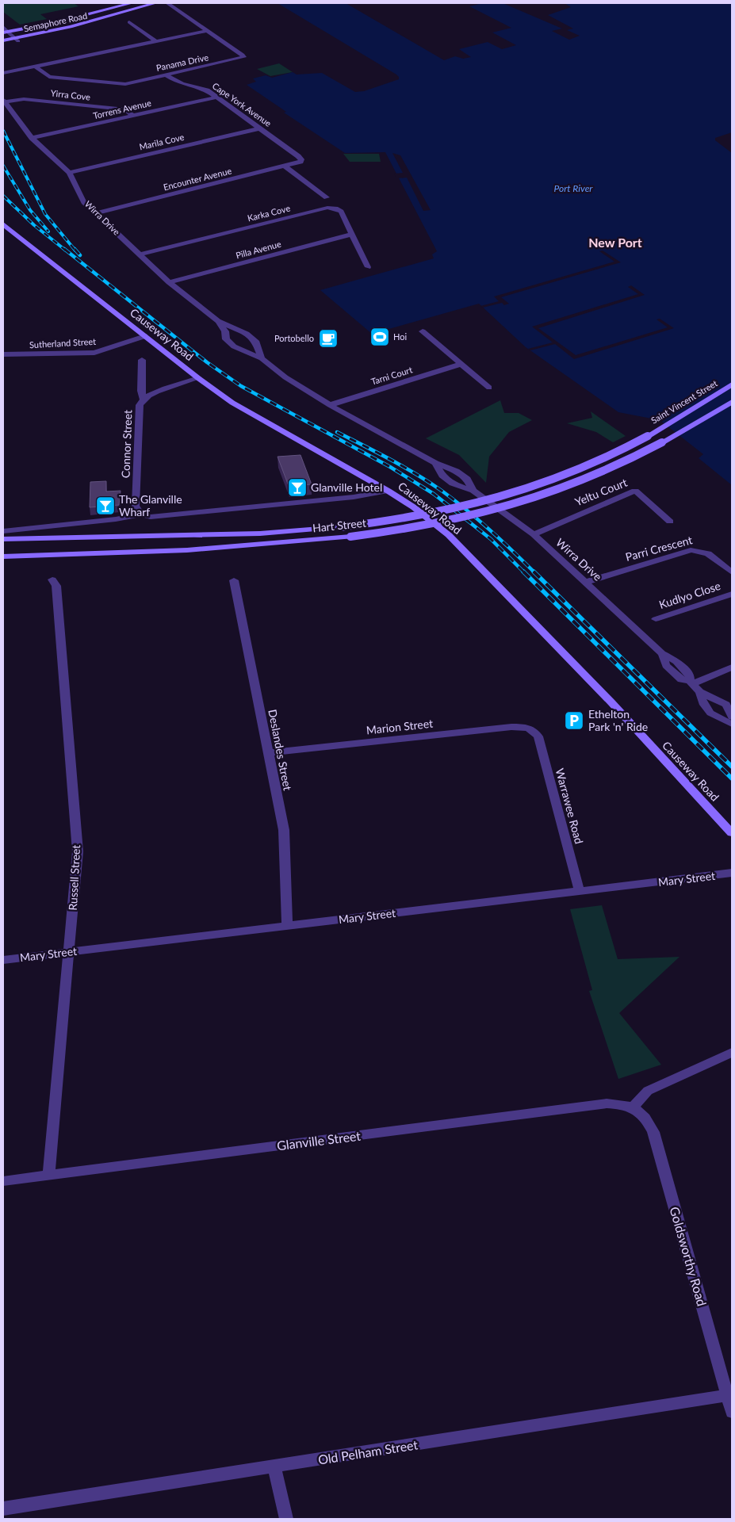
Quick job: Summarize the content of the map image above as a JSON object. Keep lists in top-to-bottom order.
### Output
{
  "streets": {
    "main road": [
      "Semaphore Road",
      "Causeway Road",
      "Saint Vincent Street",
      "Hart Street"
    ],
    "street": [
      "Panama Drive",
      "Yirra Cove",
      "Cape York Avenue",
      "Torrens Avenue",
      "Marila Cove",
      "Encounter Avenue",
      "Karka Cove",
      "Wirra Drive",
      "Pilla Avenue",
      "Sutherland Street",
      "Tarni Court",
      "Connor Street",
      "Yeltu Court",
      "Parri Crescent",
      "Kudlyo Close",
      "Marion Street",
      "Deslandes Street",
      "Warrawee Road",
      "Russell Street",
      "Mary Street",
      "Glanville Street",
      "Goldsworthy Road",
      "Old Pelham Street"
    ]
  },
  "crossings": [
    ["Panama Drive", "Cape York Avenue"],
    ["Yirra Cove", "Torrens Avenue"],
    ["Yirra Cove", "Wirra Drive"],
    ["Cape York Avenue", "Torrens Avenue"],
    ["Cape York Avenue", "Marila Cove"],
    ["Cape York Avenue", "Encounter Avenue"],
    ["Torrens Avenue", "Wirra Drive"],
    ["Marila Cove", "Wirra Drive"],
    ["Encounter Avenue", "Wirra Drive"],
    ["Karka Cove", "Wirra Drive"],
    ["Karka Cove", "Pilla Avenue"],
    ["Wirra Drive", "Pilla Avenue"],
    ["Wirra Drive", "Tarni Court"],
    ["Wirra Drive", "Yeltu Court"],
    ["Wirra Drive", "Parri Crescent"],
    ["Causeway Road", "Sutherland Street"],
    ["Causeway Road", "Connor Street"],
    ["Saint Vincent Street", "Hart Street"],
    ["Marion Street", "Deslandes Street"],
    ["Marion Street", "Warrawee Road"],
    ["Deslandes Street", "Mary Street"],
    ["Warrawee Road", "Mary Street"],
    ["Russell Street", "Mary Street"],
    ["Russell Street", "Glanville Street"],
    ["Glanville Street", "Goldsworthy Road"],
    ["Goldsworthy Road", "Old Pelham Street"]
  ],
  "districts": ["New Port"],
  "water": ["Port River"],
  "places": {
    "sports": ["Hoi"],
    "cafe": ["Portobello"],
    "bar": ["Glanville Hotel", "The Glanville Wharf"],
    "parking": ["Ethelton Park 'n' Ride"]
  }
}
